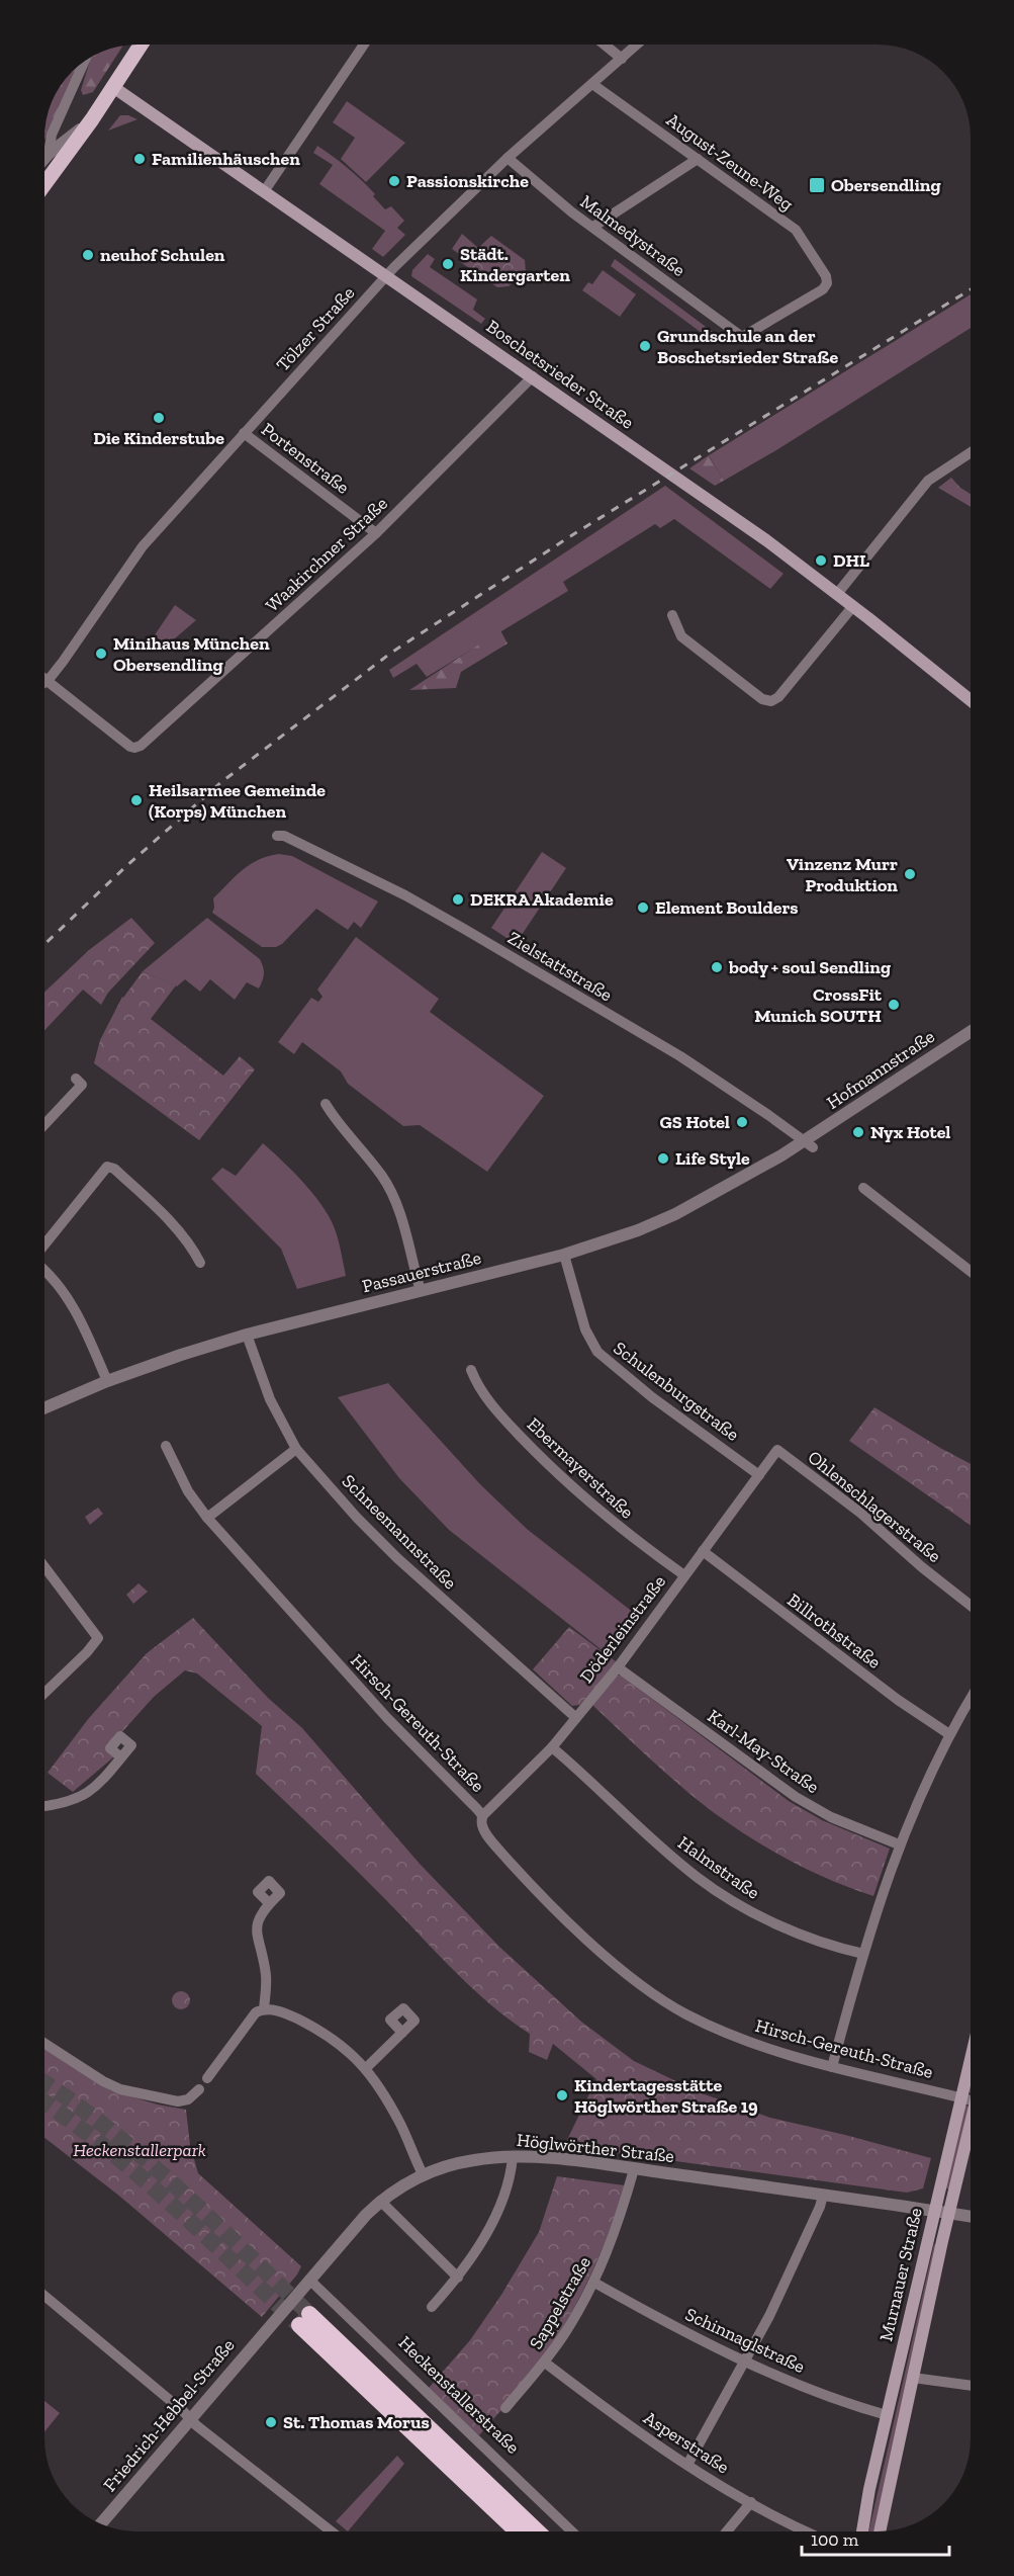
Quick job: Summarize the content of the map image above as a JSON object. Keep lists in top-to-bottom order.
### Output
{
  "streets": {
    "main road": ["Boschetsrieder Straße", "Murnauer Straße"],
    "street": [
      "August-Zeune-Weg",
      "Malmedystraße",
      "Tölzer Straße",
      "Portenstraße",
      "Waakirchner Straße",
      "Zielstattstraße",
      "Hofmannstraße",
      "Passauerstraße",
      "Schulenburgstraße",
      "Ebermayerstraße",
      "Ohlenschlagerstraße",
      "Schneemannstraße",
      "Döderleinstraße",
      "Billrothstraße",
      "Hirsch-Gereuth-Straße",
      "Karl-May-Straße",
      "Halmstraße",
      "Höglwörther Straße",
      "Sappelstraße",
      "Schinnaglstraße",
      "Heckenstallerstraße",
      "Friedrich-Hebbel-Straße",
      "Asperstraße"
    ]
  },
  "crossings": [
    ["August-Zeune-Weg", "Malmedystraße"],
    ["August-Zeune-Weg", "Tölzer Straße"],
    ["Malmedystraße", "Tölzer Straße"],
    ["Tölzer Straße", "Boschetsrieder Straße"],
    ["Tölzer Straße", "Portenstraße"],
    ["Tölzer Straße", "Waakirchner Straße"],
    ["Boschetsrieder Straße", "Waakirchner Straße"],
    ["Portenstraße", "Waakirchner Straße"],
    ["Zielstattstraße", "Hofmannstraße"],
    ["Zielstattstraße", "Passauerstraße"],
    ["Hofmannstraße", "Passauerstraße"],
    ["Passauerstraße", "Schulenburgstraße"],
    ["Passauerstraße", "Schneemannstraße"],
    ["Schulenburgstraße", "Döderleinstraße"],
    ["Ebermayerstraße", "Döderleinstraße"],
    ["Ohlenschlagerstraße", "Döderleinstraße"],
    ["Schneemannstraße", "Döderleinstraße"],
    ["Döderleinstraße", "Billrothstraße"],
    ["Döderleinstraße", "Hirsch-Gereuth-Straße"],
    ["Döderleinstraße", "Karl-May-Straße"],
    ["Döderleinstraße", "Halmstraße"],
    ["Hirsch-Gereuth-Straße", "Murnauer Straße"],
    ["Höglwörther Straße", "Murnauer Straße"],
    ["Höglwörther Straße", "Sappelstraße"],
    ["Höglwörther Straße", "Heckenstallerstraße"],
    ["Höglwörther Straße", "Friedrich-Hebbel-Straße"],
    ["Murnauer Straße", "Schinnaglstraße"],
    ["Sappelstraße", "Schinnaglstraße"],
    ["Sappelstraße", "Asperstraße"]
  ],
  "parks": ["Heckenstallerpark"],
  "places": {
    "other": [
      "Familienhäuschen",
      "Passionskirche",
      "neuhof Schulen",
      "Städt. Kindergarten",
      "Grundschule an der Boschetsrieder Straße",
      "Die Kinderstube",
      "DHL",
      "Minihaus München Obersendling",
      "Heilsarmee Gemeinde (Korps) München",
      "Vinzenz Murr Produktion",
      "DEKRA Akademie",
      "Element Boulders",
      "body + soul Sendling",
      "CrossFit Munich SOUTH",
      "GS Hotel",
      "Nyx Hotel",
      "Life Style",
      "Kindertagesstätte Höglwörther Straße 19",
      "St. Thomas Morus"
    ],
    "transit": ["Obersendling"]
  },
  "scale_bar": "100 m"
}
